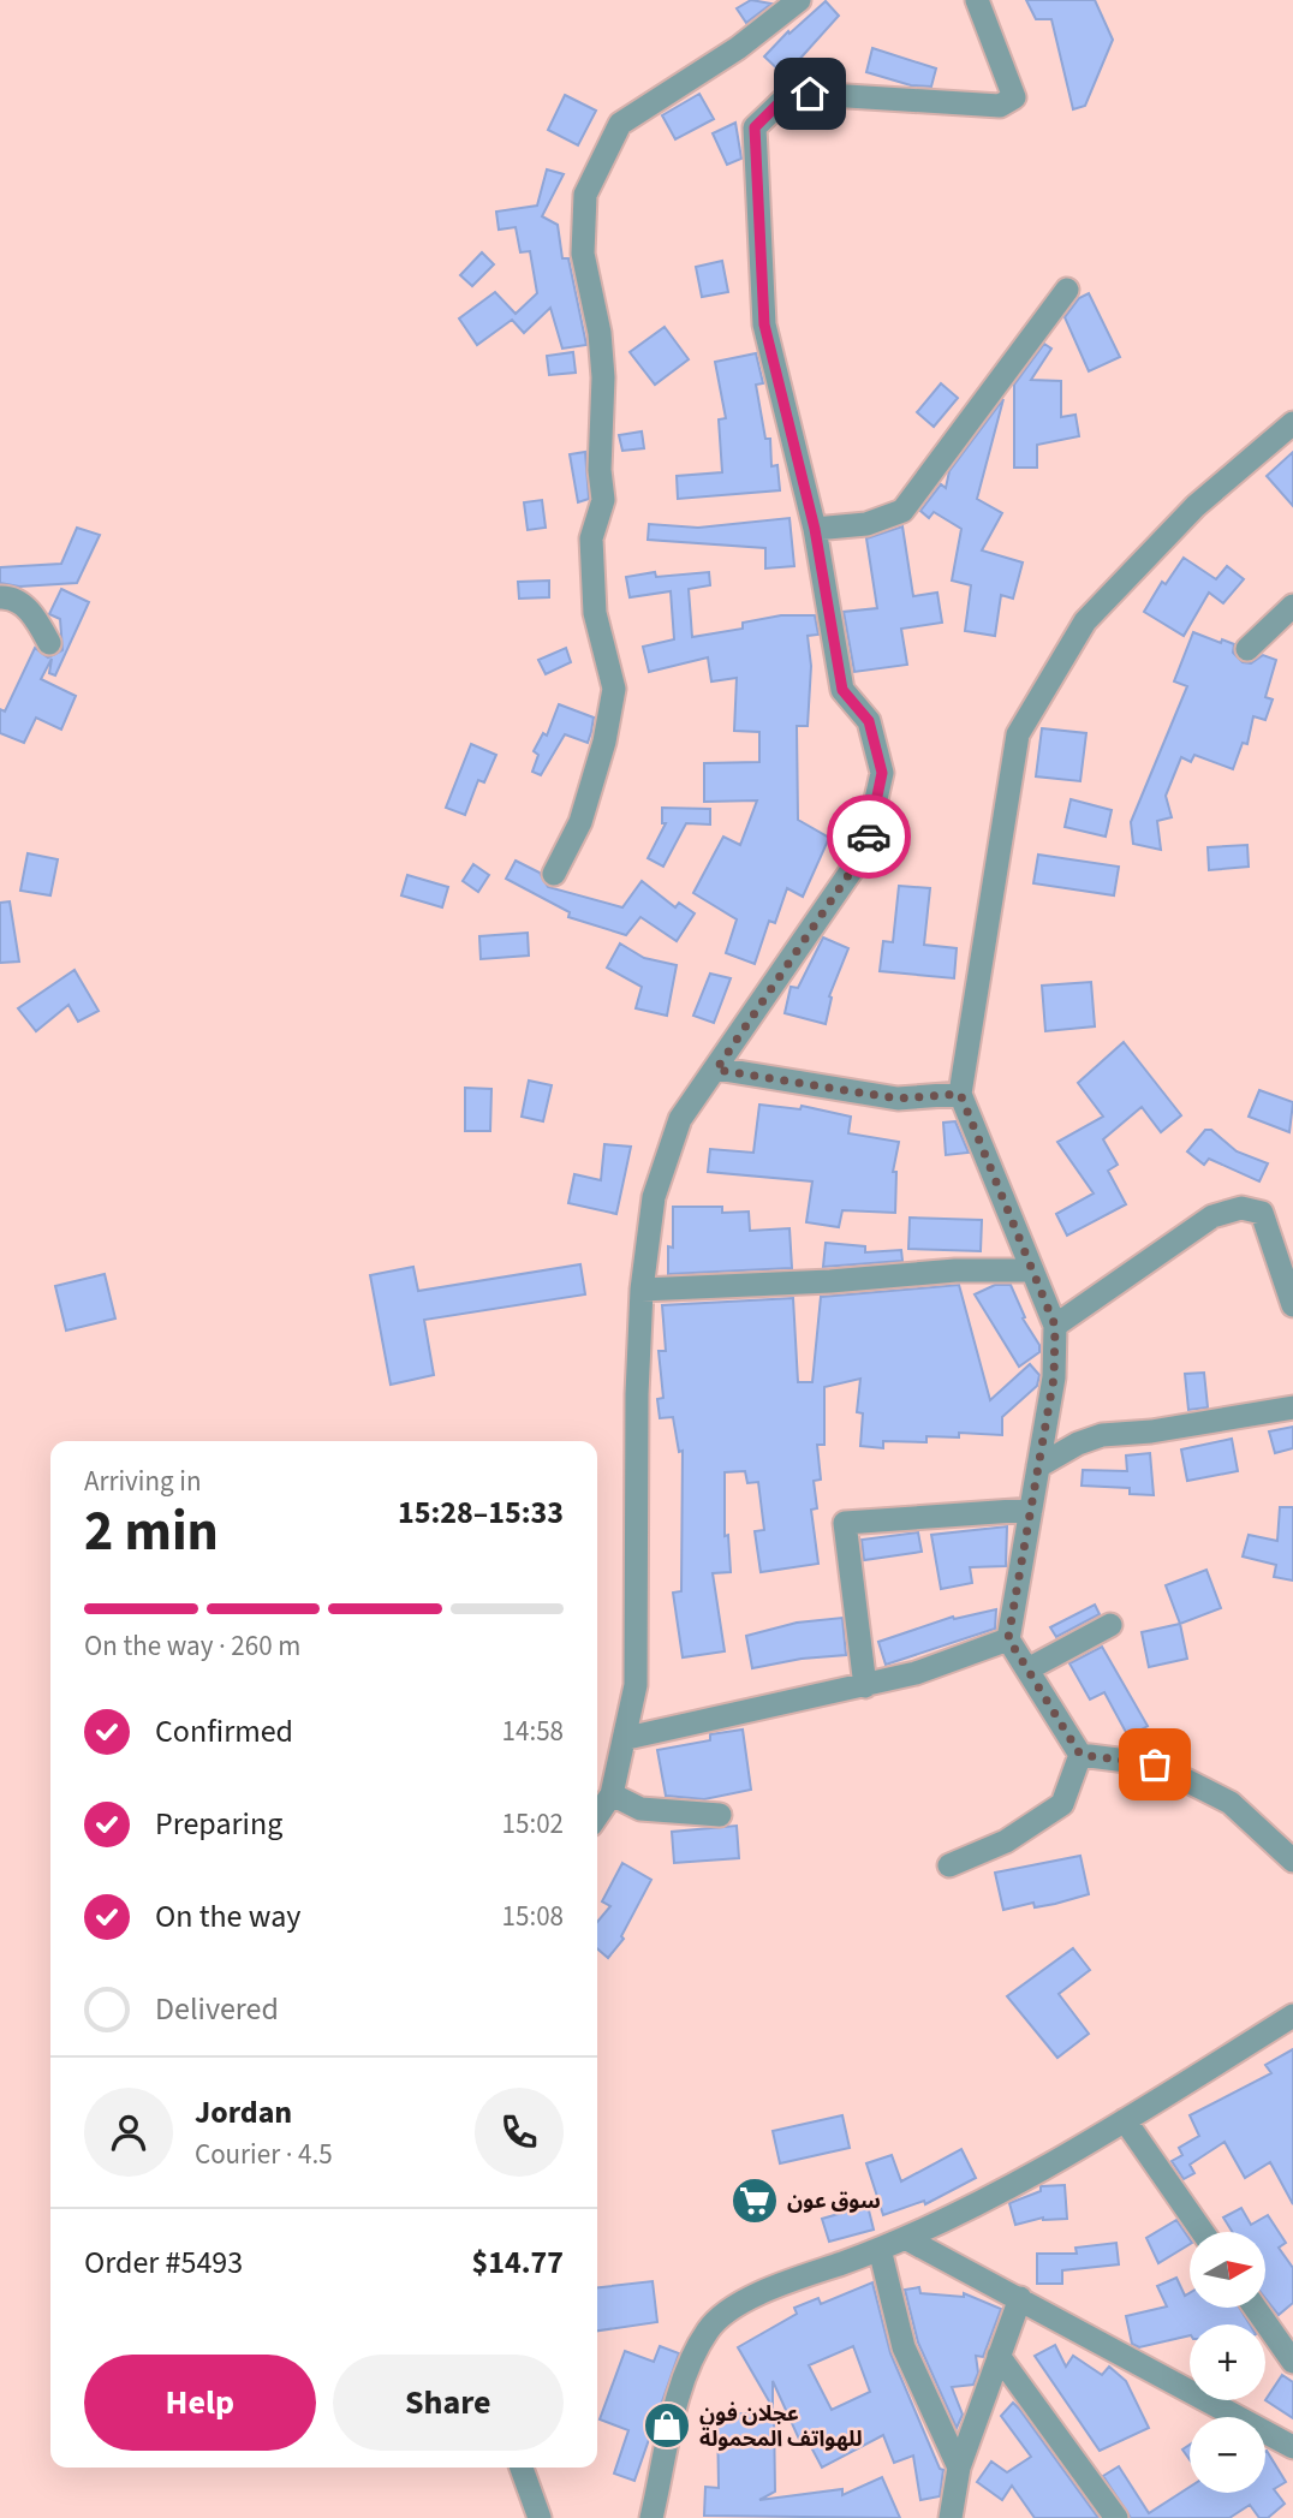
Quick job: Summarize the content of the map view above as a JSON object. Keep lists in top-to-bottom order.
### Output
{
  "places": {
    "supermarket": ["سوق عون"],
    "shop": ["عجلان فون للهواتف المحمولة"]
  },
  "north": "right",
  "page": {
    "heading": ["2 min", "Arriving in", "15:28–15:33"],
    "panel": [
      "Jordan",
      "Courier · 4.5",
      "Order #5493",
      "$14.77"
    ],
    "bar": "On the way · 260 m",
    "list": [
      ["Confirmed", "14:58"],
      ["Preparing", "15:02"],
      ["On the way", "15:08"],
      "Delivered"
    ],
    "map_buttons": ["+", "−"],
    "buttons": ["Help", "Share"]
  }
}
